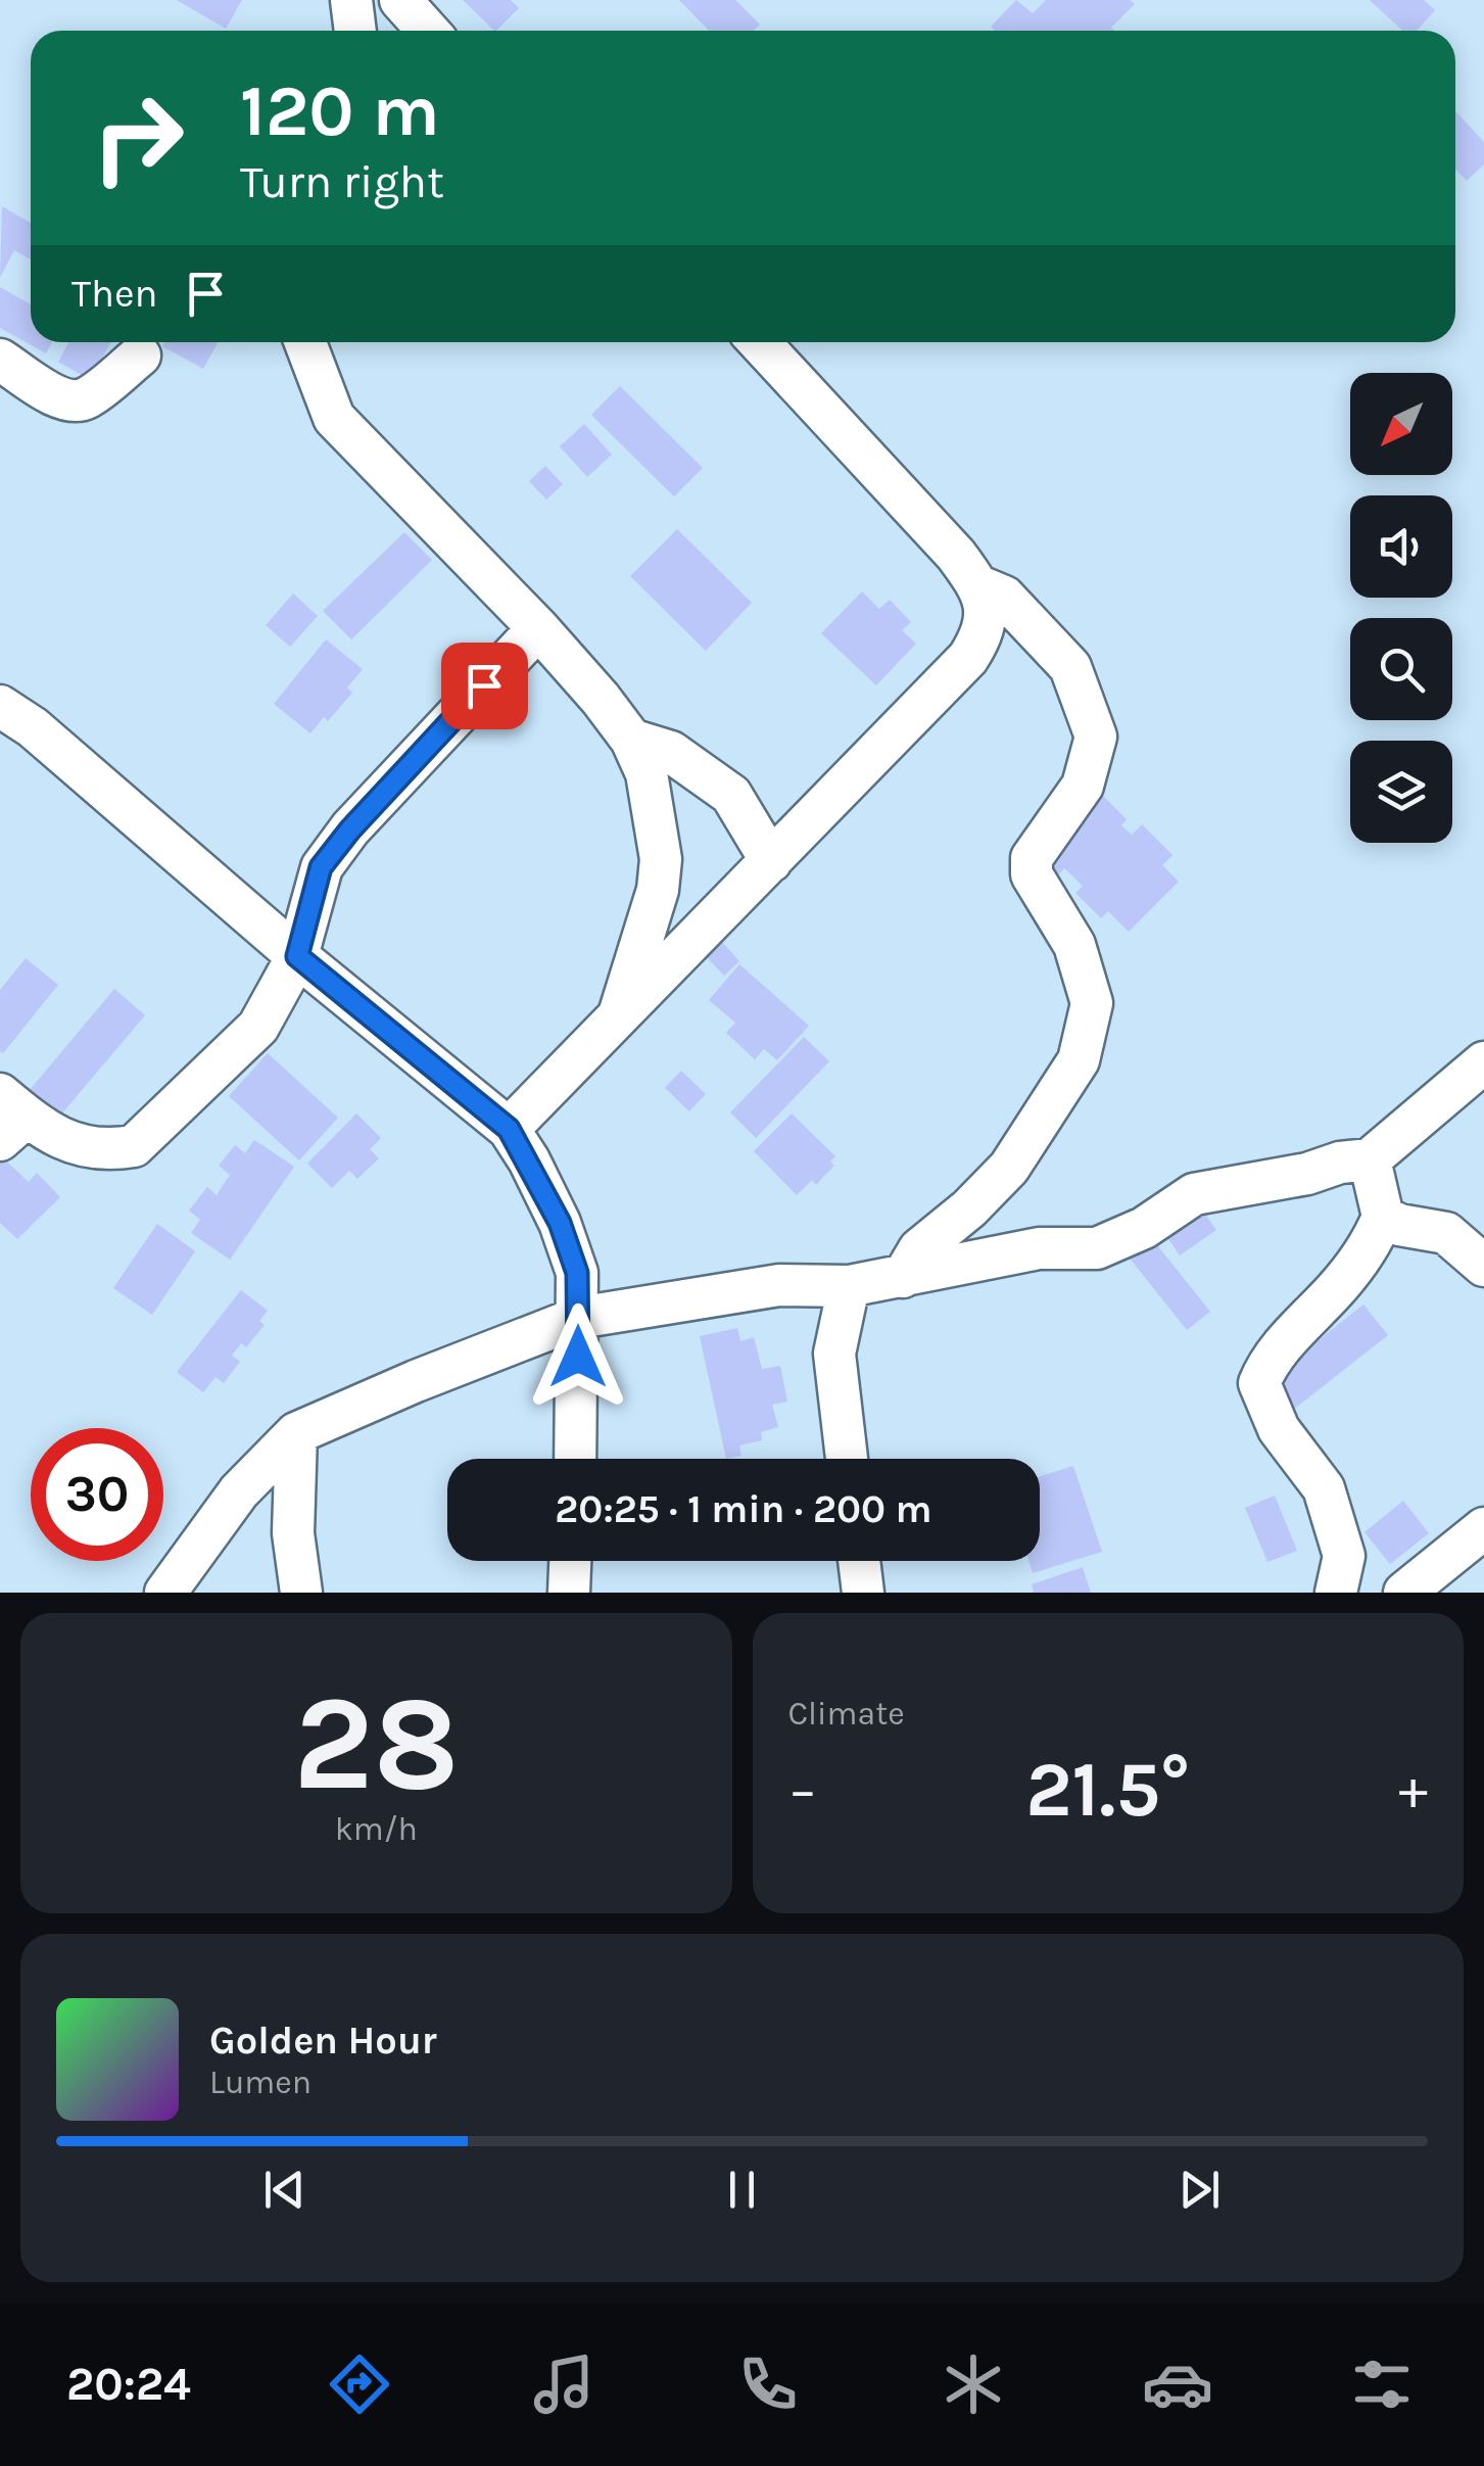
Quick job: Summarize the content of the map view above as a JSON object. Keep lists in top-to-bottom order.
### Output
{
  "north": "bottom left",
  "page": {
    "turn": ["120 m", "Turn right"],
    "then": "Then",
    "limit": "30",
    "trip": "20:25 · 1 min · 200 m",
    "tile": [
      ["28", "km/h"],
      "Climate"
    ],
    "heat": ["−", "21.5°", "+"],
    "song": ["Golden Hour", "Lumen"],
    "tabs": "20:24"
  }
}
